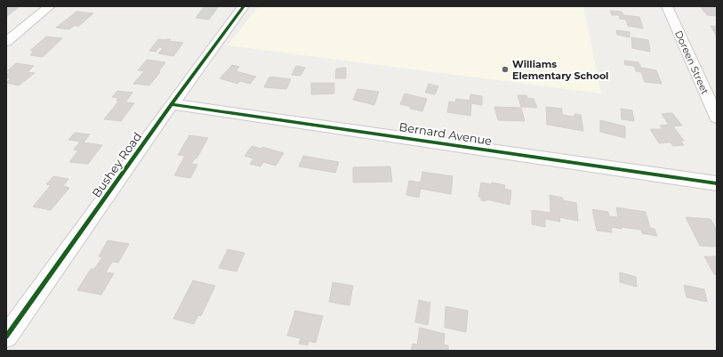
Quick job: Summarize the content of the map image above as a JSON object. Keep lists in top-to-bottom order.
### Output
{
  "streets": {
    "street": ["Doreen Street", "Bernard Avenue", "Bushey Road"]
  },
  "crossings": [
    ["Bernard Avenue", "Bushey Road"]
  ],
  "places": ["Williams Elementary School"]
}
